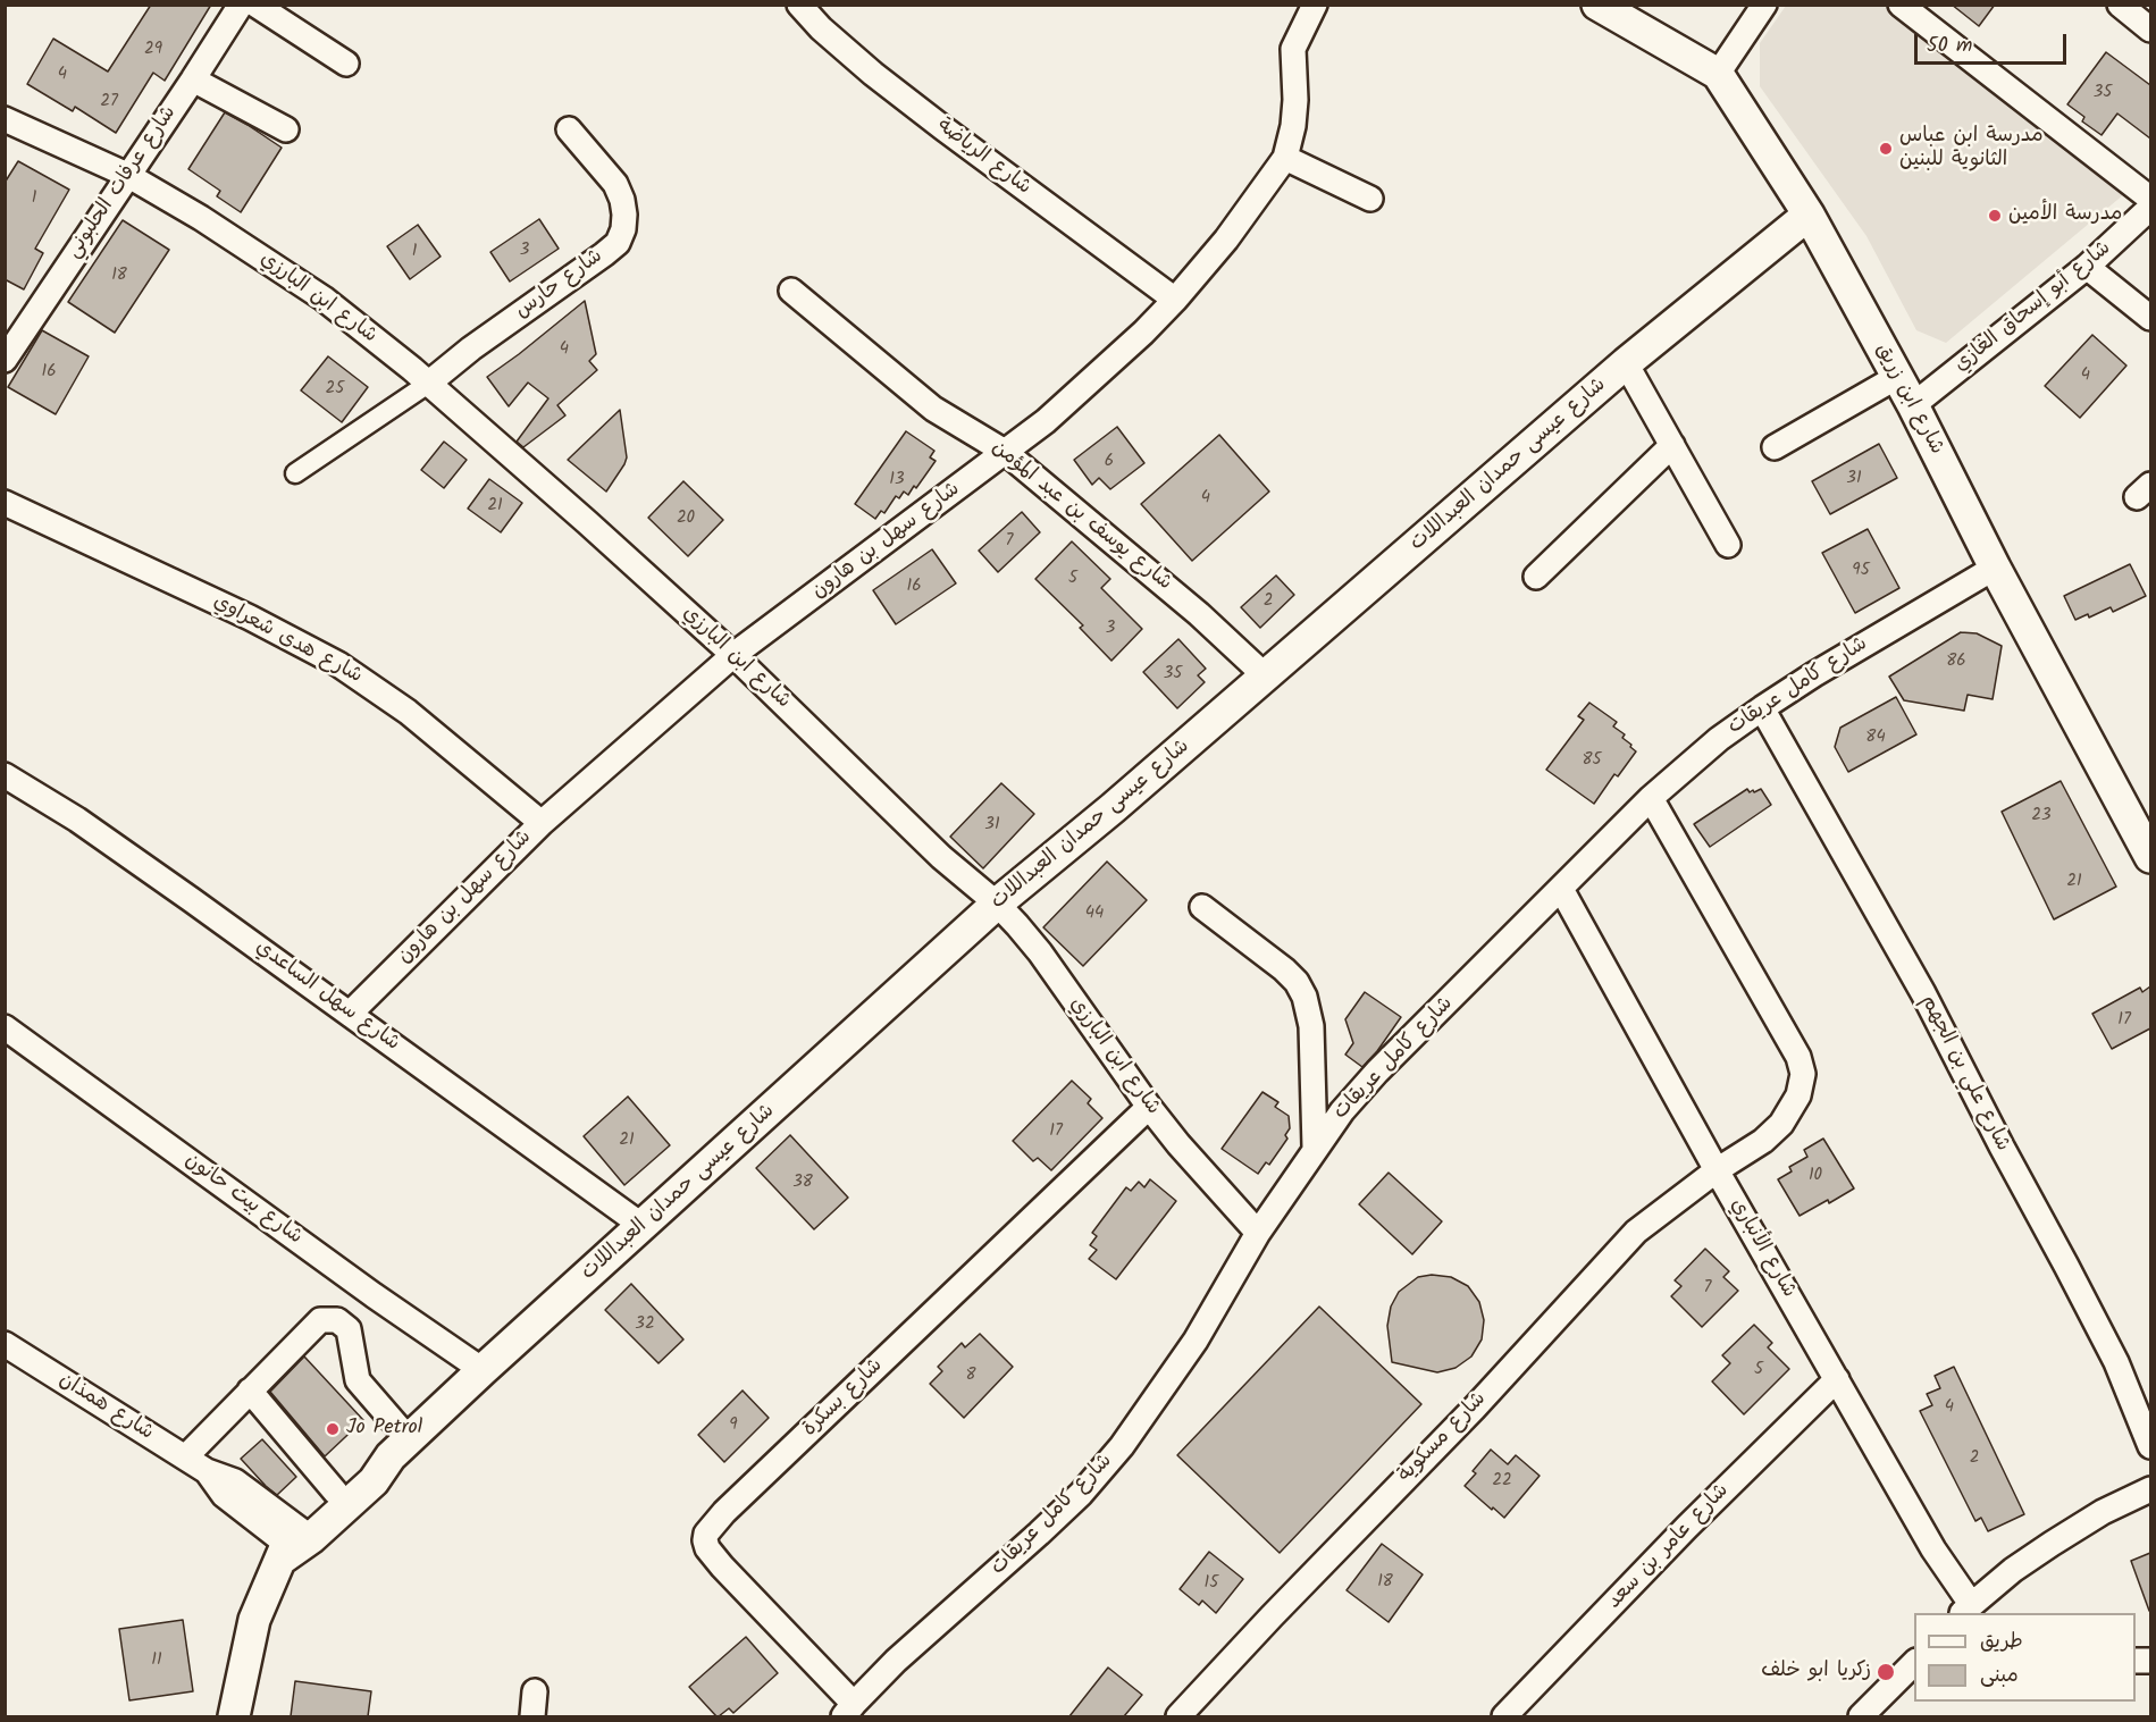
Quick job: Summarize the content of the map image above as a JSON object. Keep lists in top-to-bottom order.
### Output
{
  "streets": {
    "street": [
      "شارع الرياضة",
      "شارع عرفات الحلبوني",
      "شارع حارس",
      "شارع ابن البارزي",
      "شارع أبو إسحاق الغازي",
      "شارع ابن زريق",
      "شارع عيسى حمدان العبداللات",
      "شارع يوسف بن عبد المؤمن",
      "شارع سهل بن هارون",
      "شارع هدى شعراوي",
      "شارع كامل عريقات",
      "شارع سهل الساعدي",
      "شارع علي بن الجهم",
      "شارع بيت حانون",
      "شارع الأنباري",
      "شارع بسكرة",
      "شارع همذان",
      "شارع مسكوية",
      "شارع عامر بن سعد"
    ]
  },
  "crossings": [
    ["شارع الرياضة", "شارع سهل بن هارون"],
    ["شارع عرفات الحلبوني", "شارع ابن البارزي"],
    ["شارع حارس", "شارع ابن البارزي"],
    ["شارع ابن البارزي", "شارع عيسى حمدان العبداللات"],
    ["شارع ابن البارزي", "شارع سهل بن هارون"],
    ["شارع ابن البارزي", "شارع كامل عريقات"],
    ["شارع ابن البارزي", "شارع بسكرة"],
    ["شارع أبو إسحاق الغازي", "شارع ابن زريق"],
    ["شارع ابن زريق", "شارع عيسى حمدان العبداللات"],
    ["شارع ابن زريق", "شارع كامل عريقات"],
    ["شارع عيسى حمدان العبداللات", "شارع يوسف بن عبد المؤمن"],
    ["شارع عيسى حمدان العبداللات", "شارع سهل الساعدي"],
    ["شارع عيسى حمدان العبداللات", "شارع بيت حانون"],
    ["شارع عيسى حمدان العبداللات", "شارع همذان"],
    ["شارع يوسف بن عبد المؤمن", "شارع سهل بن هارون"],
    ["شارع سهل بن هارون", "شارع هدى شعراوي"],
    ["شارع سهل بن هارون", "شارع سهل الساعدي"],
    ["شارع كامل عريقات", "شارع علي بن الجهم"],
    ["شارع كامل عريقات", "شارع الأنباري"],
    ["شارع كامل عريقات", "شارع بسكرة"],
    ["شارع كامل عريقات", "شارع مسكوية"],
    ["شارع الأنباري", "شارع مسكوية"],
    ["شارع الأنباري", "شارع عامر بن سعد"]
  ],
  "places": [
    "مدرسة ابن عباس الثانوية للبنين",
    "مدرسة الأمين",
    "Jo Petrol",
    "زكريا ابو خلف"
  ],
  "house_numbers": [
    "29",
    "4",
    "35",
    "27",
    "1",
    "3",
    "1",
    "18",
    "4",
    "16",
    "4",
    "25",
    "6",
    "31",
    "13",
    "4",
    "21",
    "20",
    "7",
    "95",
    "5",
    "16",
    "2",
    "3",
    "86",
    "35",
    "84",
    "85",
    "23",
    "31",
    "21",
    "44",
    "17",
    "17",
    "21",
    "10",
    "38",
    "7",
    "32",
    "5",
    "8",
    "4",
    "9",
    "2",
    "22",
    "18",
    "15",
    "11"
  ],
  "legend": ["طريق", "مبنى"],
  "scale_bar": "50 m"
}
